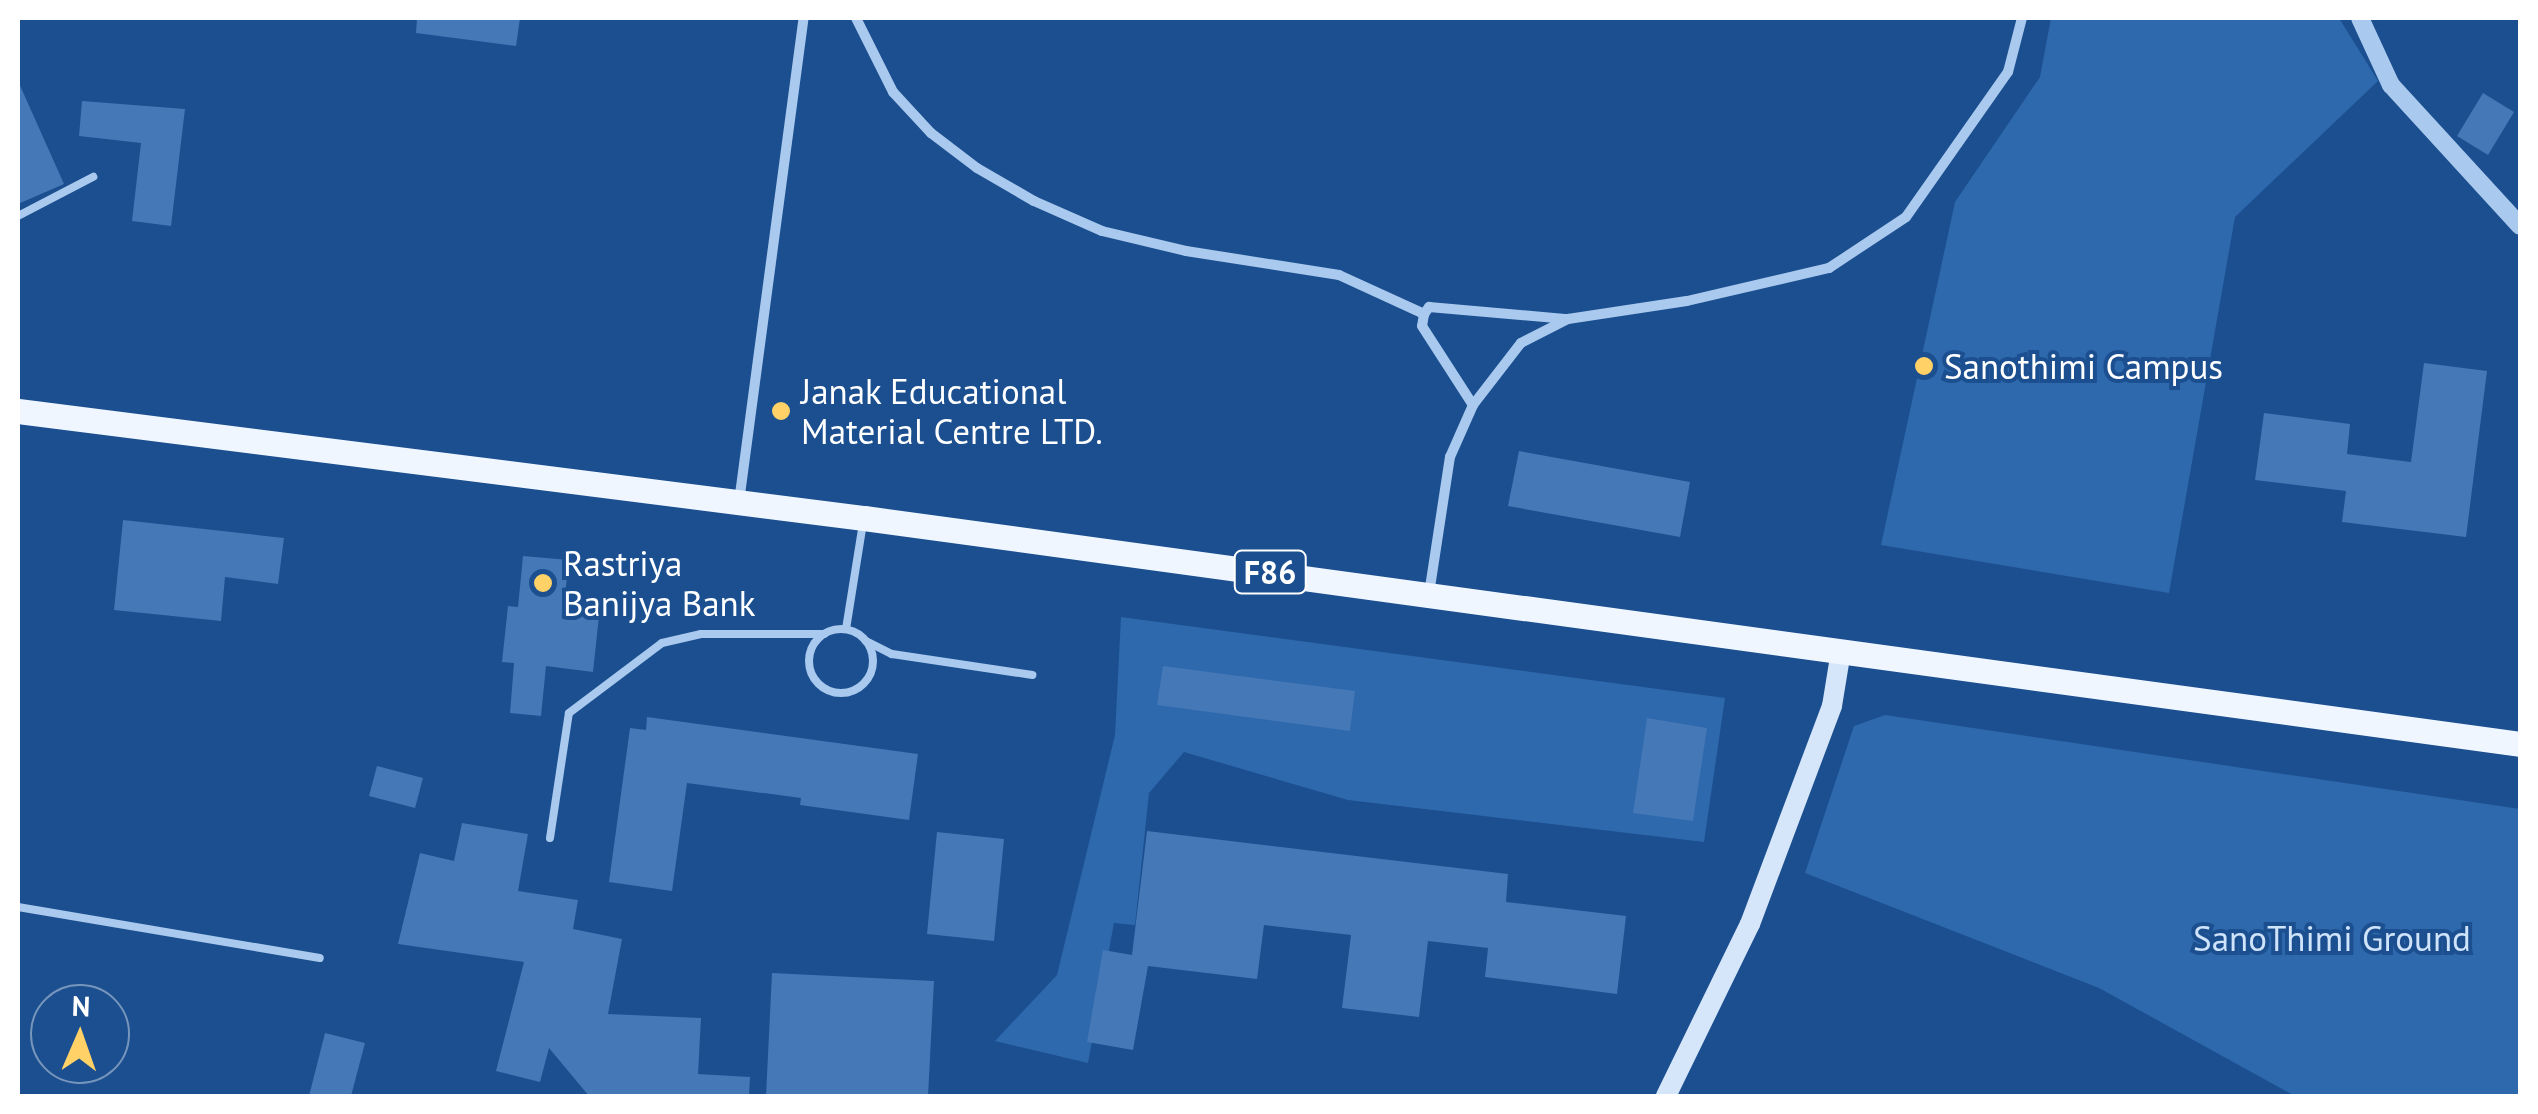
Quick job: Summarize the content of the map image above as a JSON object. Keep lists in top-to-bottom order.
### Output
{
  "streets": {
    "main road": ["F86"]
  },
  "parks": ["SanoThimi Ground"],
  "places": ["Sanothimi Campus", "Janak Educational Material Centre LTD.", "Rastriya Banijya Bank"],
  "north": "top"
}
